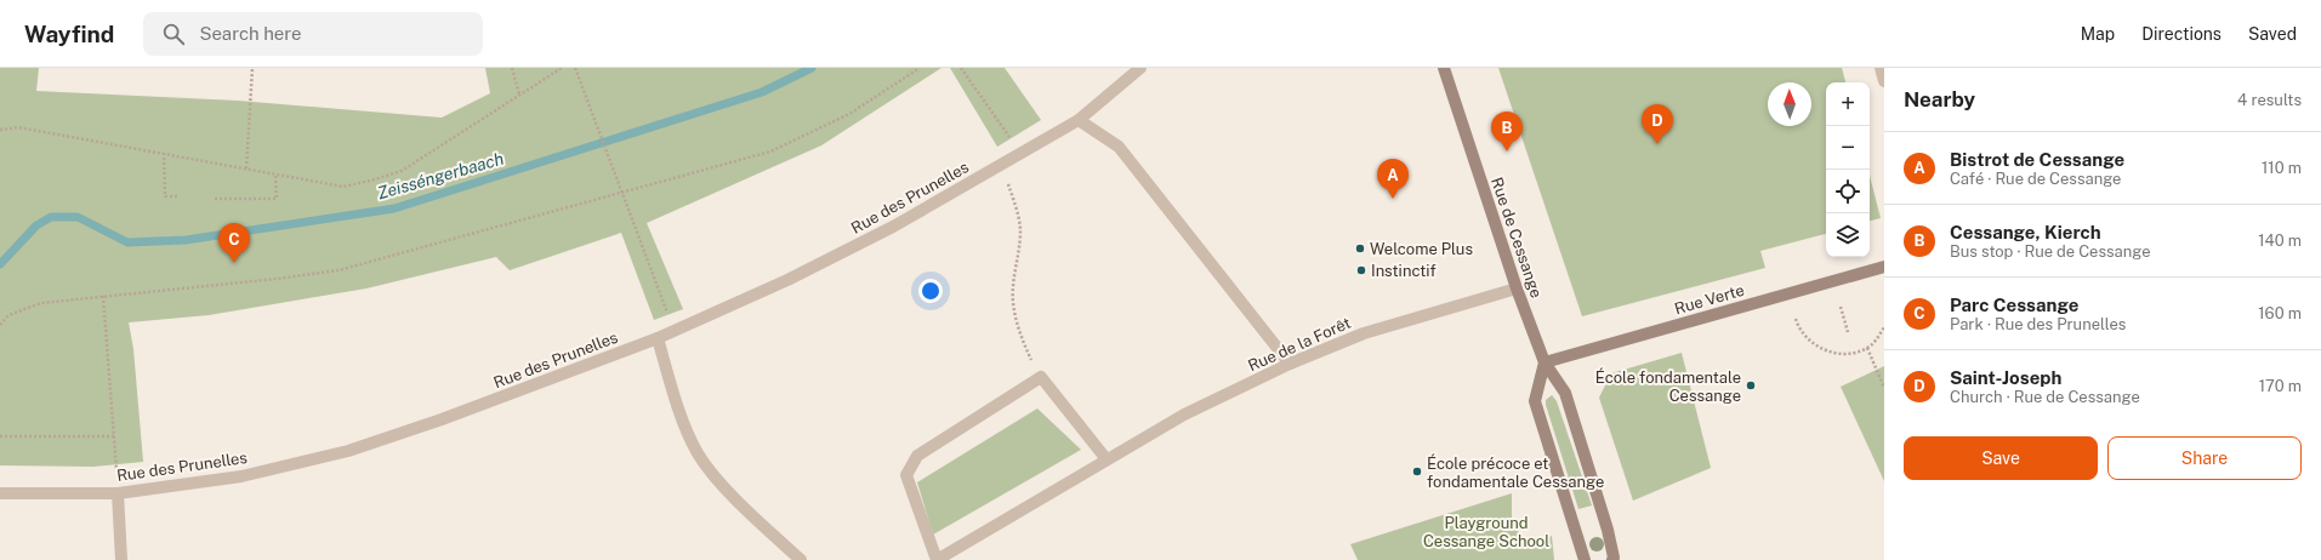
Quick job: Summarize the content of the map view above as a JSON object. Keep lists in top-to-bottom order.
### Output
{
  "streets": {
    "main road": ["Rue de Cessange", "Rue Verte"],
    "street": ["Rue des Prunelles", "Rue de la Forêt"]
  },
  "crossings": [
    ["Rue de Cessange", "Rue Verte"],
    ["Rue de Cessange", "Rue de la Forêt"]
  ],
  "water": ["Zeisséngerbaach"],
  "parks": ["Playground Cessange School"],
  "places": [
    "Welcome Plus",
    "Instinctif",
    "École fondamentale Cessange",
    "École précoce et fondamentale Cessange"
  ],
  "north": "top",
  "page": {
    "header": "Wayfind",
    "search": "Search here",
    "nav": ["Map", "Directions", "Saved"],
    "heading": ["Nearby", "4 results"],
    "map_buttons": ["+", "−"],
    "pins": [
      "D",
      "B",
      "A",
      "C"
    ],
    "list": [
      {
        "mark": "A",
        "name": "Bistrot de Cessange",
        "note": "Café · Rue de Cessange",
        "value": "110 m"
      },
      {
        "mark": "B",
        "name": "Cessange, Kierch",
        "note": "Bus stop · Rue de Cessange",
        "value": "140 m"
      },
      {
        "mark": "C",
        "name": "Parc Cessange",
        "note": "Park · Rue des Prunelles",
        "value": "160 m"
      },
      {
        "mark": "D",
        "name": "Saint-Joseph",
        "note": "Church · Rue de Cessange",
        "value": "170 m"
      }
    ],
    "buttons": ["Save", "Share"]
  }
}
